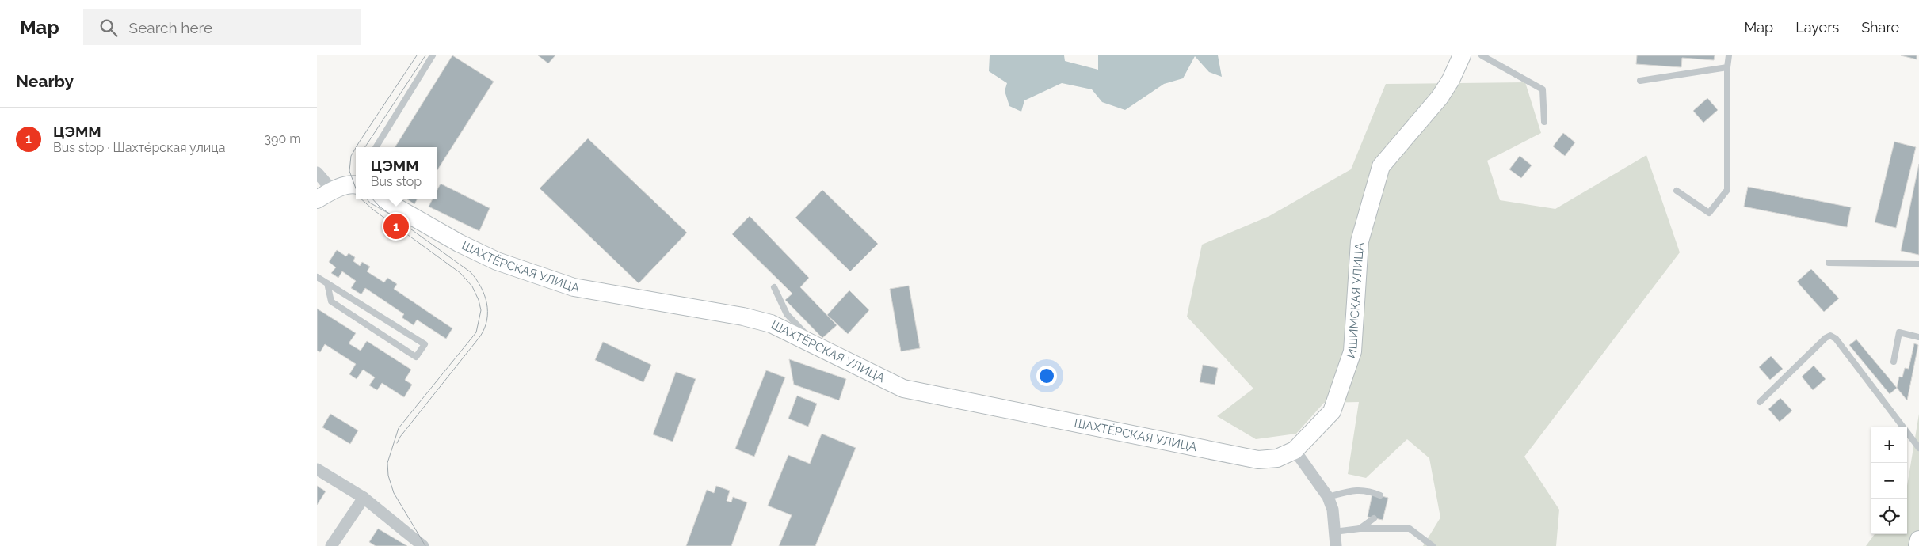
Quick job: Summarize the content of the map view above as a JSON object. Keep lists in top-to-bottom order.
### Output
{
  "streets": {
    "main road": ["ШАХТЁРСКАЯ УЛИЦА", "ИШИМСКАЯ УЛИЦА"]
  },
  "crossings": [
    ["ШАХТЁРСКАЯ УЛИЦА", "ИШИМСКАЯ УЛИЦА"]
  ],
  "page": {
    "header": "Map",
    "search": "Search here",
    "nav": ["Map", "Layers", "Share"],
    "heading": "Nearby",
    "list": [
      {
        "mark": "1",
        "name": "ЦЭММ",
        "note": "Bus stop · Шахтёрская улица",
        "value": "390 m"
      }
    ],
    "popup": ["ЦЭММ", "Bus stop"],
    "pins": "1",
    "map_buttons": ["+", "−"]
  }
}
